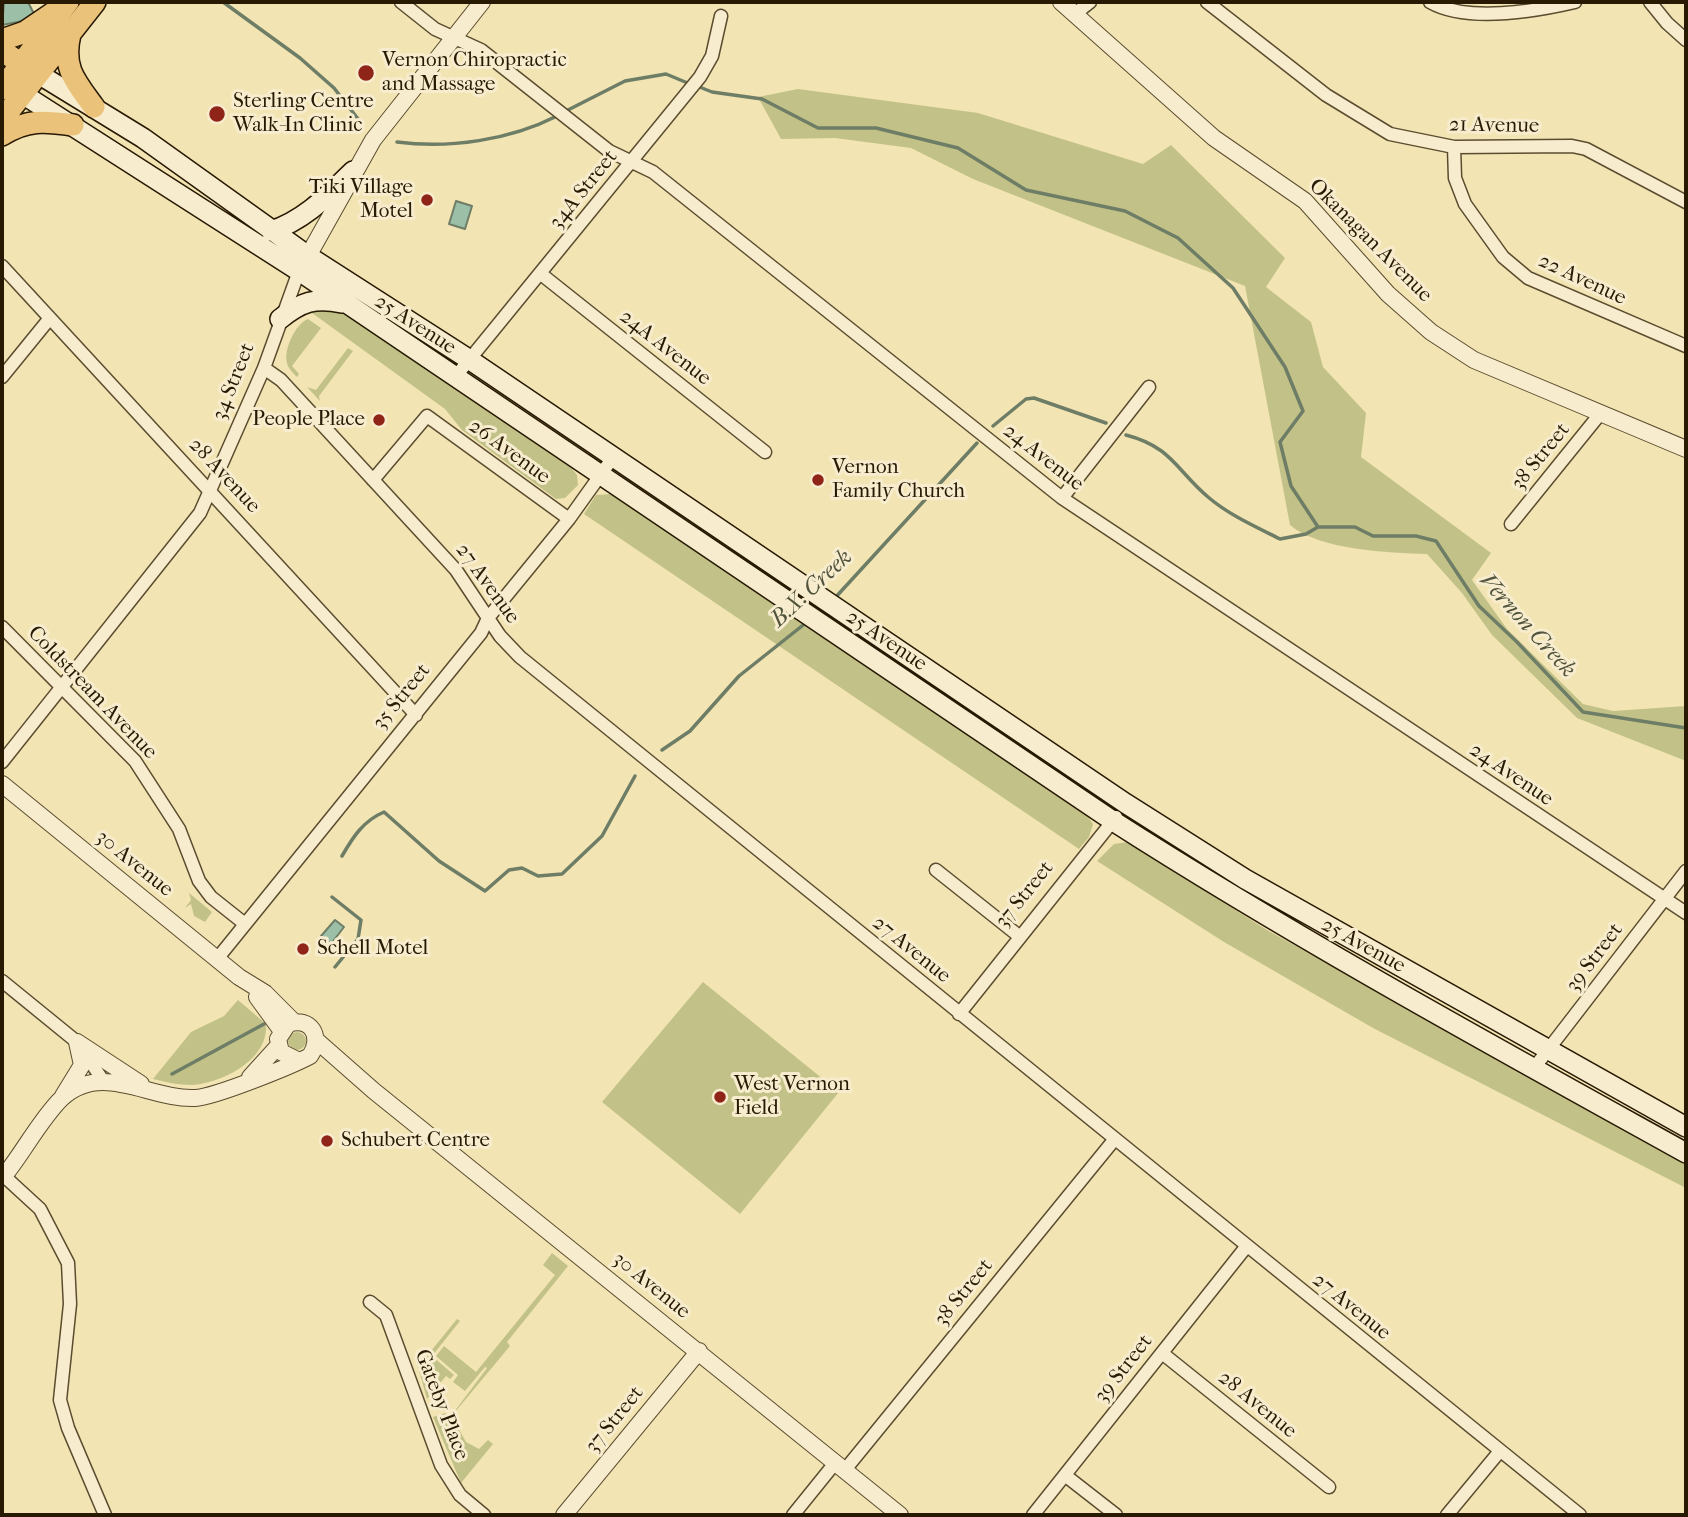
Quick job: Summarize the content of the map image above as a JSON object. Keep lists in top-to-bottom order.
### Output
{
  "streets": {
    "main road": ["25 Avenue"],
    "street": [
      "21 Avenue",
      "34A Street",
      "Okanagan Avenue",
      "22 Avenue",
      "24A Avenue",
      "34 Street",
      "26 Avenue",
      "38 Street",
      "24 Avenue",
      "28 Avenue",
      "27 Avenue",
      "Coldstream Avenue",
      "35 Street",
      "30 Avenue",
      "37 Street",
      "39 Street",
      "Gateby Place"
    ]
  },
  "crossings": [
    ["21 Avenue", "22 Avenue"],
    ["34A Street", "25 Avenue"],
    ["34A Street", "24A Avenue"],
    ["34A Street", "24 Avenue"],
    ["Okanagan Avenue", "38 Street"],
    ["25 Avenue", "34 Street"],
    ["25 Avenue", "35 Street"],
    ["25 Avenue", "37 Street"],
    ["25 Avenue", "39 Street"],
    ["34 Street", "24 Avenue"],
    ["34 Street", "28 Avenue"],
    ["34 Street", "27 Avenue"],
    ["34 Street", "Coldstream Avenue"],
    ["26 Avenue", "27 Avenue"],
    ["26 Avenue", "35 Street"],
    ["38 Street", "27 Avenue"],
    ["38 Street", "30 Avenue"],
    ["24 Avenue", "39 Street"],
    ["28 Avenue", "35 Street"],
    ["28 Avenue", "39 Street"],
    ["27 Avenue", "35 Street"],
    ["27 Avenue", "37 Street"],
    ["27 Avenue", "39 Street"],
    ["Coldstream Avenue", "35 Street"],
    ["35 Street", "30 Avenue"],
    ["30 Avenue", "37 Street"]
  ],
  "water": ["B.X. Creek", "Vernon Creek"],
  "places": [
    "Vernon Chiropractic and Massage",
    "Sterling Centre Walk-In Clinic",
    "Tiki Village Motel",
    "People Place",
    "Vernon Family Church",
    "Schell Motel",
    "West Vernon Field",
    "Schubert Centre"
  ]
}
